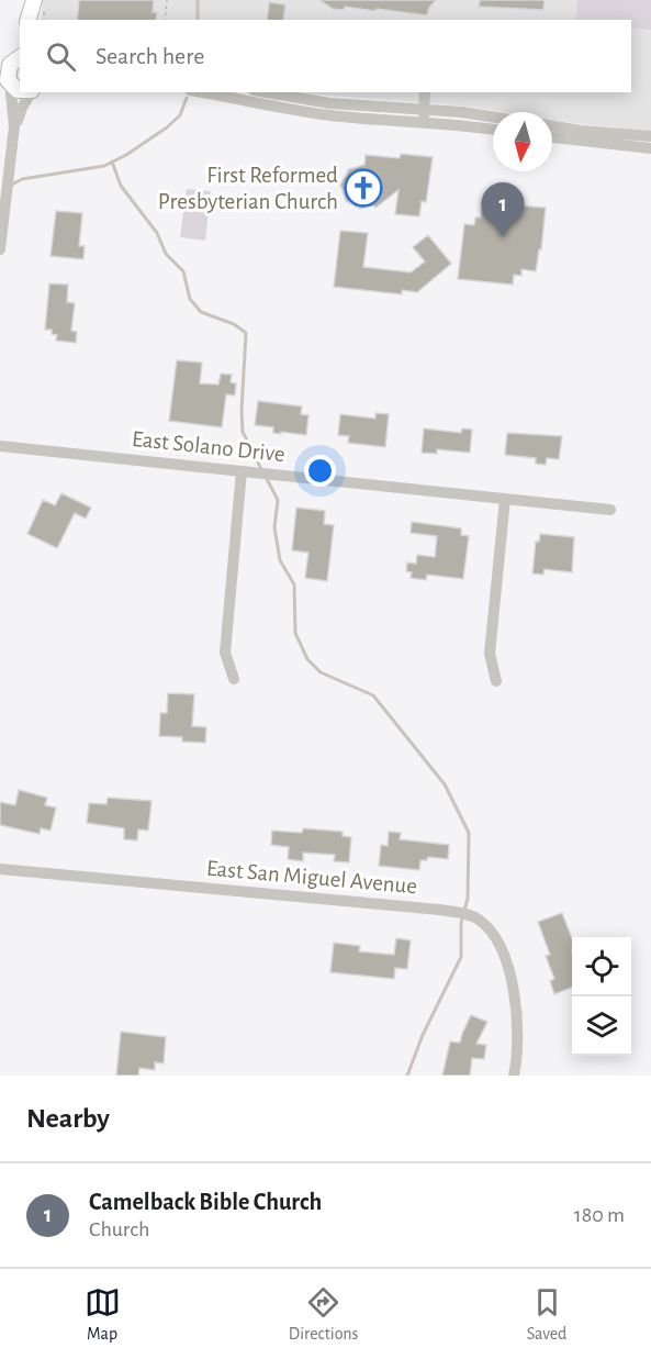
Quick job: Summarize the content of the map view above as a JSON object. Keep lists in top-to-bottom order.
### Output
{
  "streets": {
    "street": ["East Solano Drive", "East San Miguel Avenue"]
  },
  "places": {
    "church": ["First Reformed Presbyterian Church"]
  },
  "north": "bottom",
  "page": {
    "search": "Search here",
    "pins": "1",
    "heading": "Nearby",
    "list": [
      {
        "mark": "1",
        "name": "Camelback Bible Church",
        "note": "Church",
        "value": "180 m"
      }
    ],
    "nav": ["Map", "Directions", "Saved"]
  }
}
